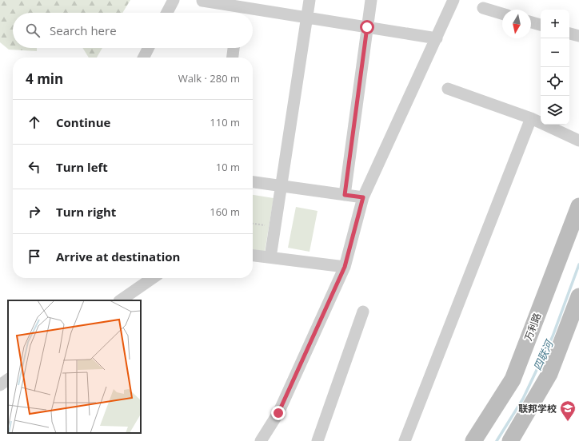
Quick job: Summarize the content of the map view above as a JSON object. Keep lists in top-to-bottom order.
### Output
{
  "streets": {
    "street": ["万利路"]
  },
  "water": ["四联河"],
  "places": {
    "school or university": ["联邦学校"]
  },
  "north": "bottom",
  "page": {
    "map_buttons": ["+", "−"],
    "search": "Search here",
    "heading": ["4 min", "Walk · 280 m"],
    "list": [
      ["Continue", "110 m"],
      ["Turn left", "10 m"],
      ["Turn right", "160 m"],
      "Arrive at destination"
    ]
  }
}
